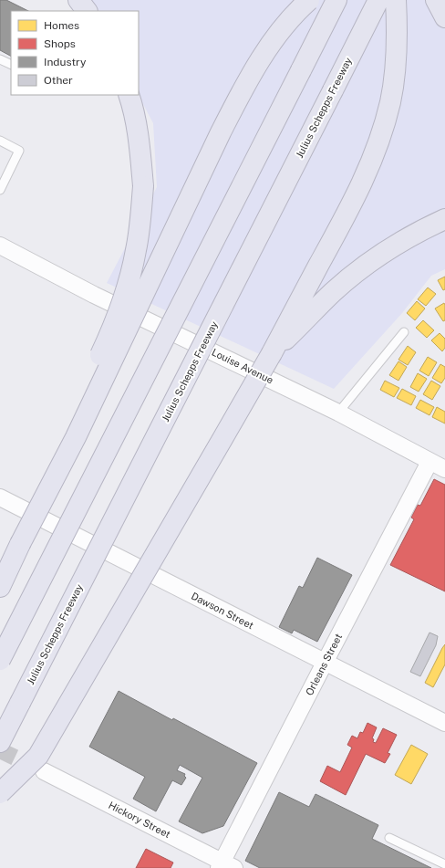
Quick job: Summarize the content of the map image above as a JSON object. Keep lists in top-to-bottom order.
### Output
{
  "streets": {
    "highway": ["Julius Schepps Freeway"],
    "street": [
      "Louise Avenue",
      "Dawson Street",
      "Orleans Street",
      "Hickory Street"
    ]
  },
  "crossings": [
    ["Louise Avenue", "Orleans Street"],
    ["Dawson Street", "Orleans Street"],
    ["Orleans Street", "Hickory Street"]
  ],
  "legend": [
    "Homes",
    "Shops",
    "Industry",
    "Other"
  ]
}
